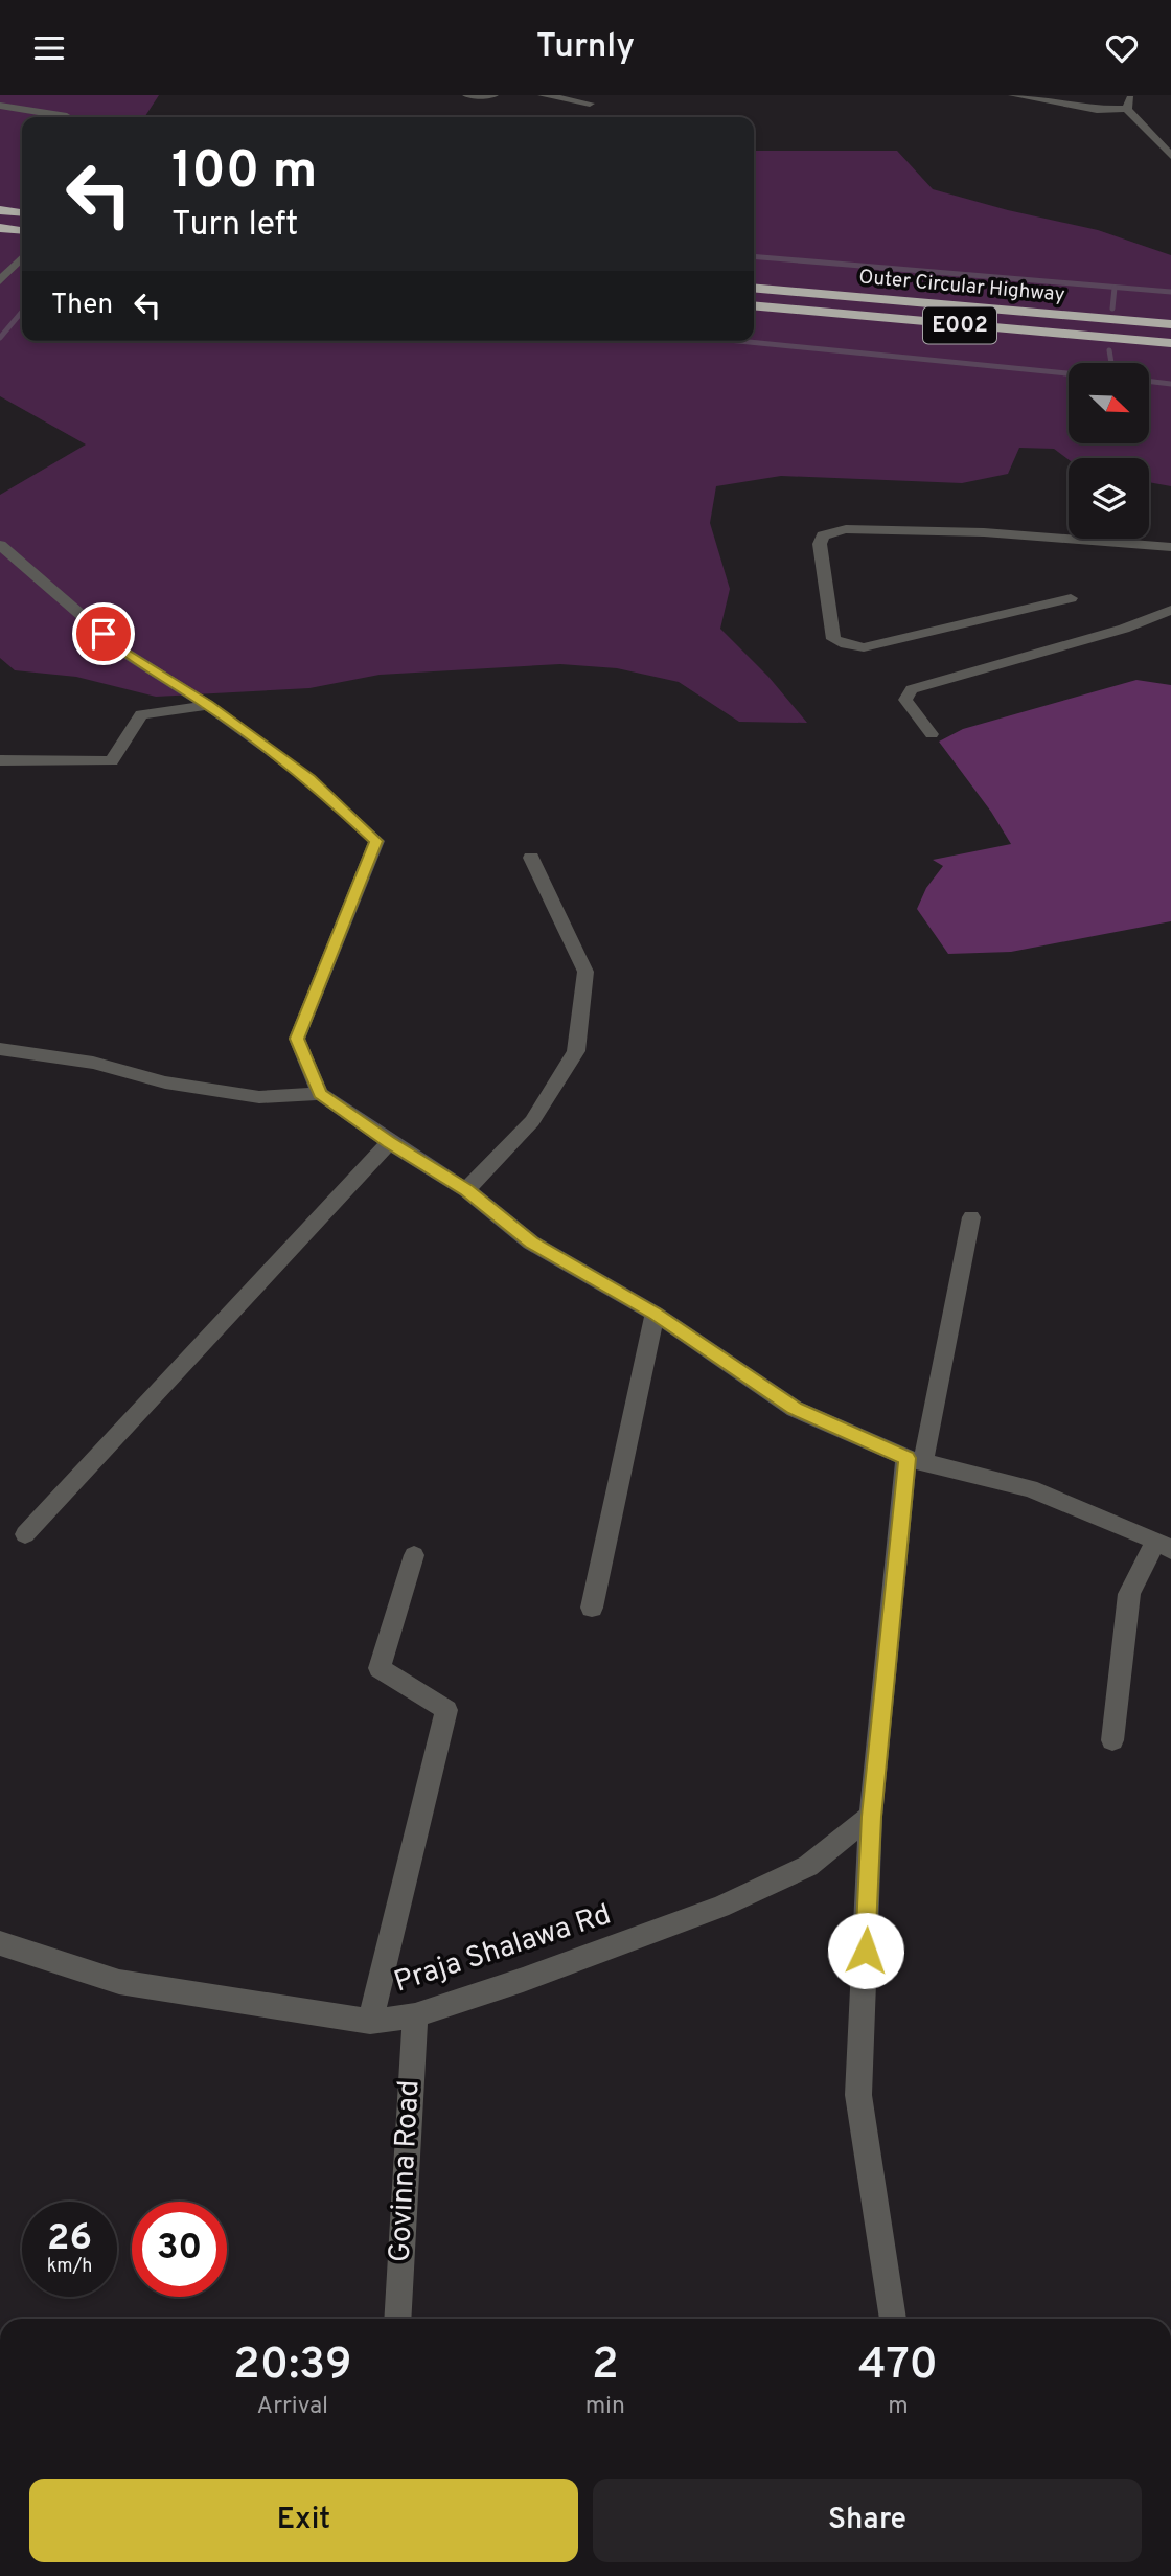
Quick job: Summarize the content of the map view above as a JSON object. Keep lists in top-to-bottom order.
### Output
{
  "streets": {
    "highway": ["Outer Circular Highway", "E002"],
    "street": ["Praja Shalawa Rd", "Govinna Road"]
  },
  "crossings": [
    ["Praja Shalawa Rd", "Govinna Road"]
  ],
  "north": "bottom right",
  "page": {
    "header": "Turnly",
    "turn": ["100 m", "Turn left"],
    "then": "Then",
    "speed": "26 km/h",
    "limit": "30",
    "eta": [
      "20:39",
      "Arrival",
      "2",
      "min",
      "470",
      "m"
    ],
    "buttons": ["Exit", "Share"]
  }
}
